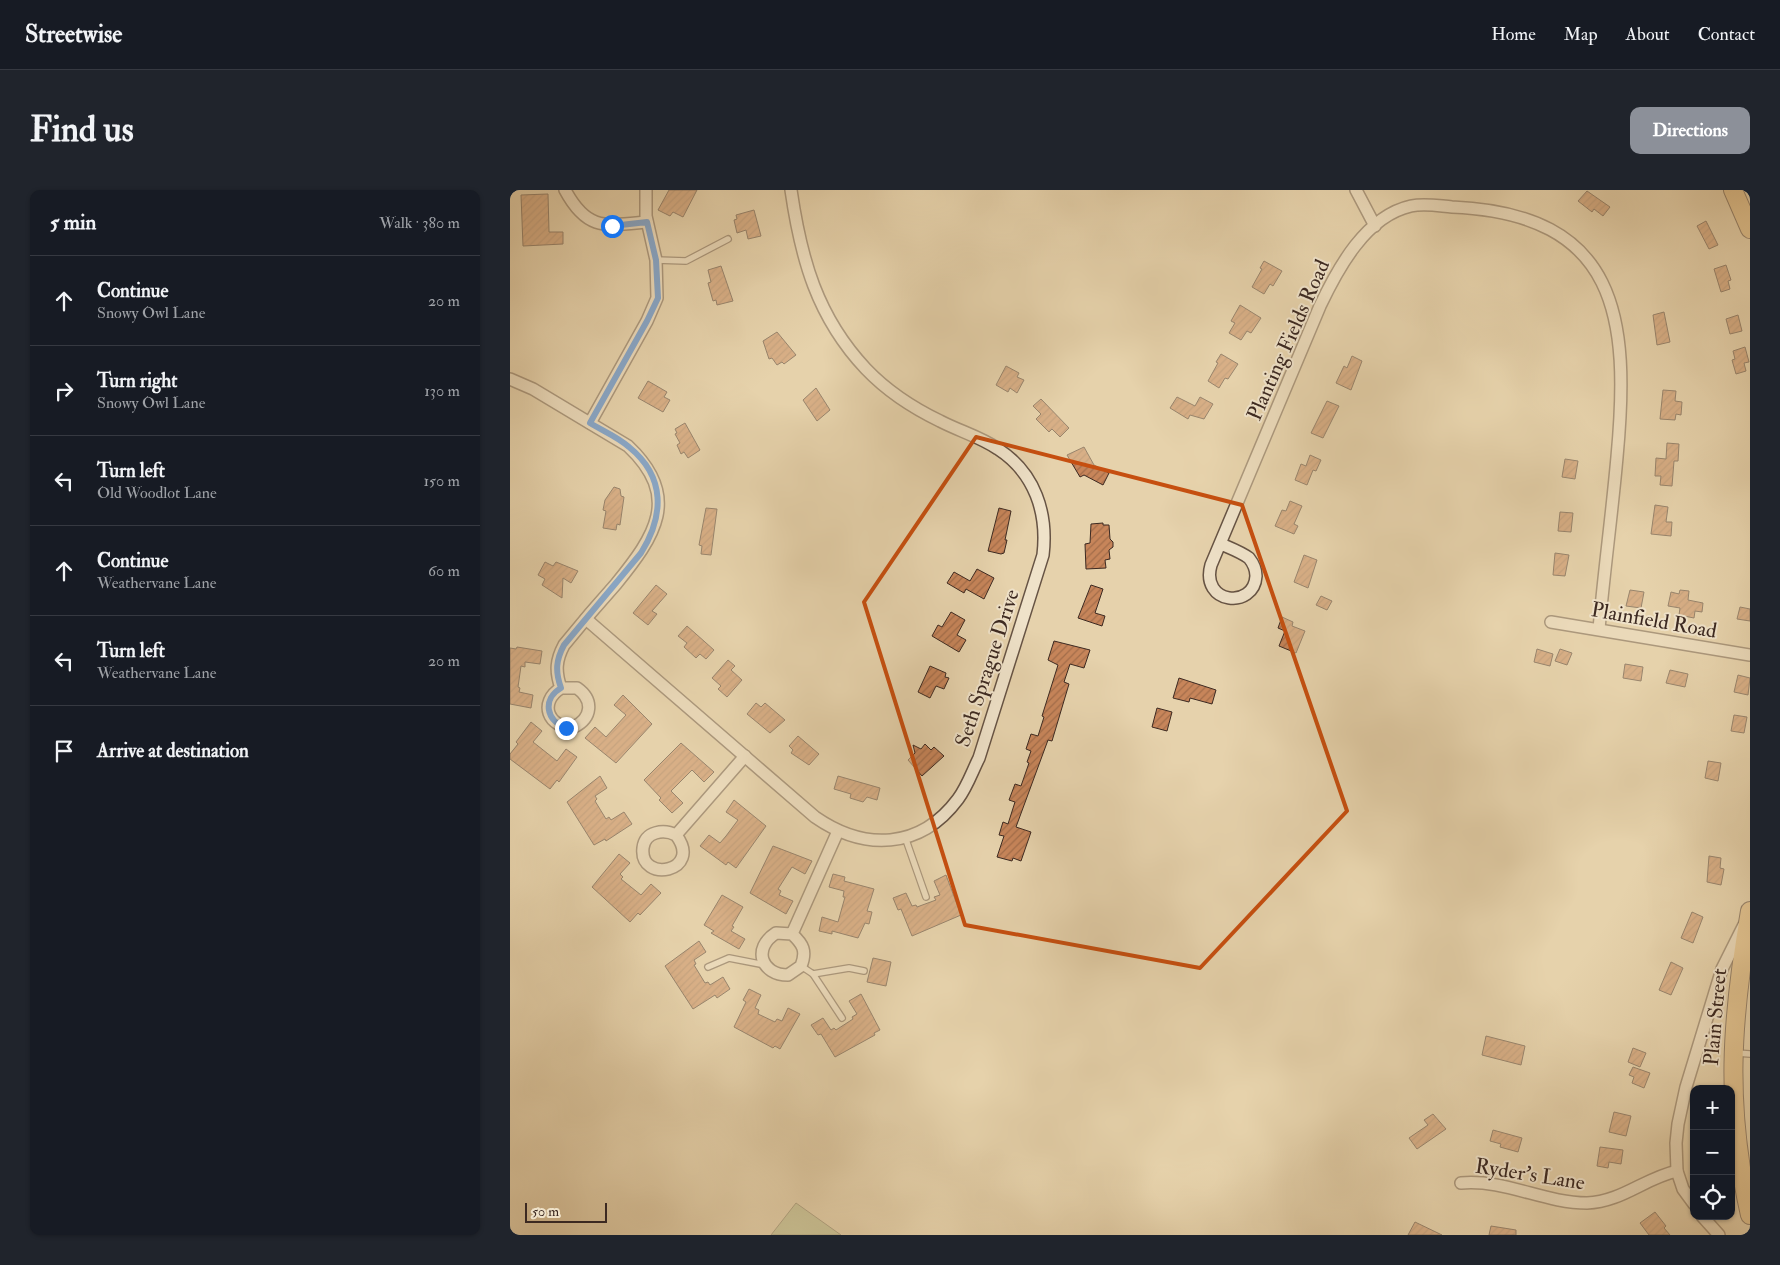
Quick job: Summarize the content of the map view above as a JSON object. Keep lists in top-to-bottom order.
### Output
{
  "streets": {
    "main road": ["Plain Street"],
    "street": [
      "Planting Fields Road",
      "Plainfield Road",
      "Seth Sprague Drive",
      "Ryder's Lane"
    ]
  },
  "crossings": [
    ["Planting Fields Road", "Plainfield Road"]
  ],
  "scale_bar": "50 m",
  "page": {
    "header": "Streetwise",
    "nav": [
      "Home",
      "Map",
      "About",
      "Contact"
    ],
    "buttons": "Directions",
    "title": "Find us",
    "heading": ["5 min", "Walk · 380 m"],
    "list": [
      ["Continue", "Snowy Owl Lane", "20 m"],
      ["Turn right", "Snowy Owl Lane", "130 m"],
      ["Turn left", "Old Woodlot Lane", "150 m"],
      ["Continue", "Weathervane Lane", "60 m"],
      ["Turn left", "Weathervane Lane", "20 m"],
      "Arrive at destination"
    ],
    "map_buttons": ["+", "−"],
    "scale": "50 m"
  }
}
